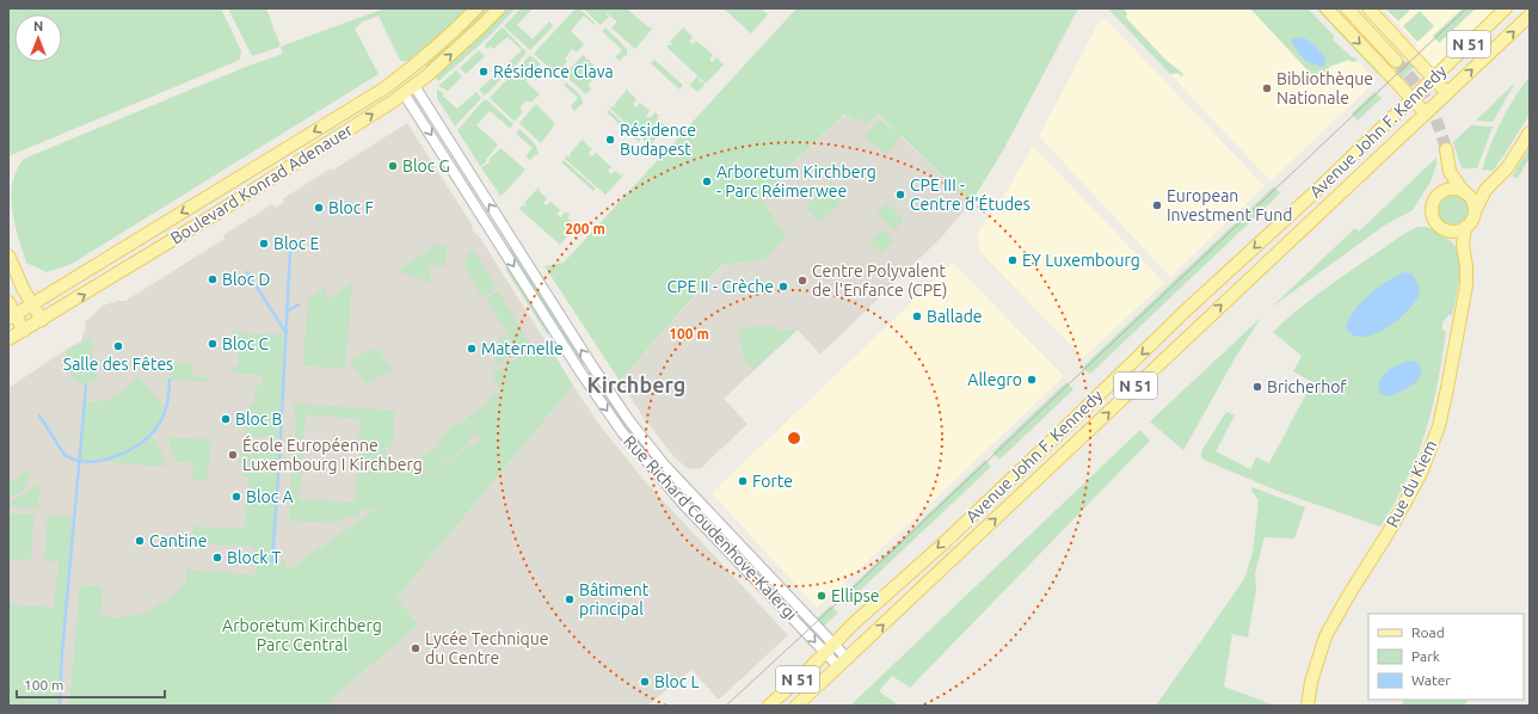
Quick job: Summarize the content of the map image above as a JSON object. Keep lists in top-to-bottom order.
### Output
{
  "streets": {
    "main road": [
      "N 51",
      "Avenue John F. Kennedy",
      "Boulevard Konrad Adenauer",
      "Rue du Kiem"
    ],
    "street": ["Rue Richard Coudenhove-Kalergi"]
  },
  "crossings": [
    ["Avenue John F. Kennedy", "Rue Richard Coudenhove-Kalergi"],
    ["Boulevard Konrad Adenauer", "Rue Richard Coudenhove-Kalergi"]
  ],
  "districts": ["Kirchberg"],
  "parks": ["Arboretum Kirchberg Parc Central"],
  "places": [
    "Résidence Clava",
    "Bibliothèque Nationale",
    "Résidence Budapest",
    "Bloc G",
    "Arboretum Kirchberg - Parc Réimerwee",
    "CPE III - Centre d'Études",
    "European Investment Fund",
    "Bloc F",
    "Bloc E",
    "EY Luxembourg",
    "Bloc D",
    "Centre Polyvalent de l'Enfance (CPE)",
    "CPE II - Crèche",
    "Ballade",
    "Bloc C",
    "Salle des Fêtes",
    "Maternelle",
    "Allegro",
    "Bricherhof",
    "Bloc B",
    "École Européenne Luxembourg I Kirchberg",
    "Forte",
    "Bloc A",
    "Cantine",
    "Block T",
    "Ellipse",
    "Bâtiment principal",
    "Lycée Technique du Centre",
    "Bloc L"
  ],
  "legend": ["Road", "Park", "Water"],
  "scale_bar": "100 m",
  "north": "top",
  "rings": ["200 m", "100 m"]
}
